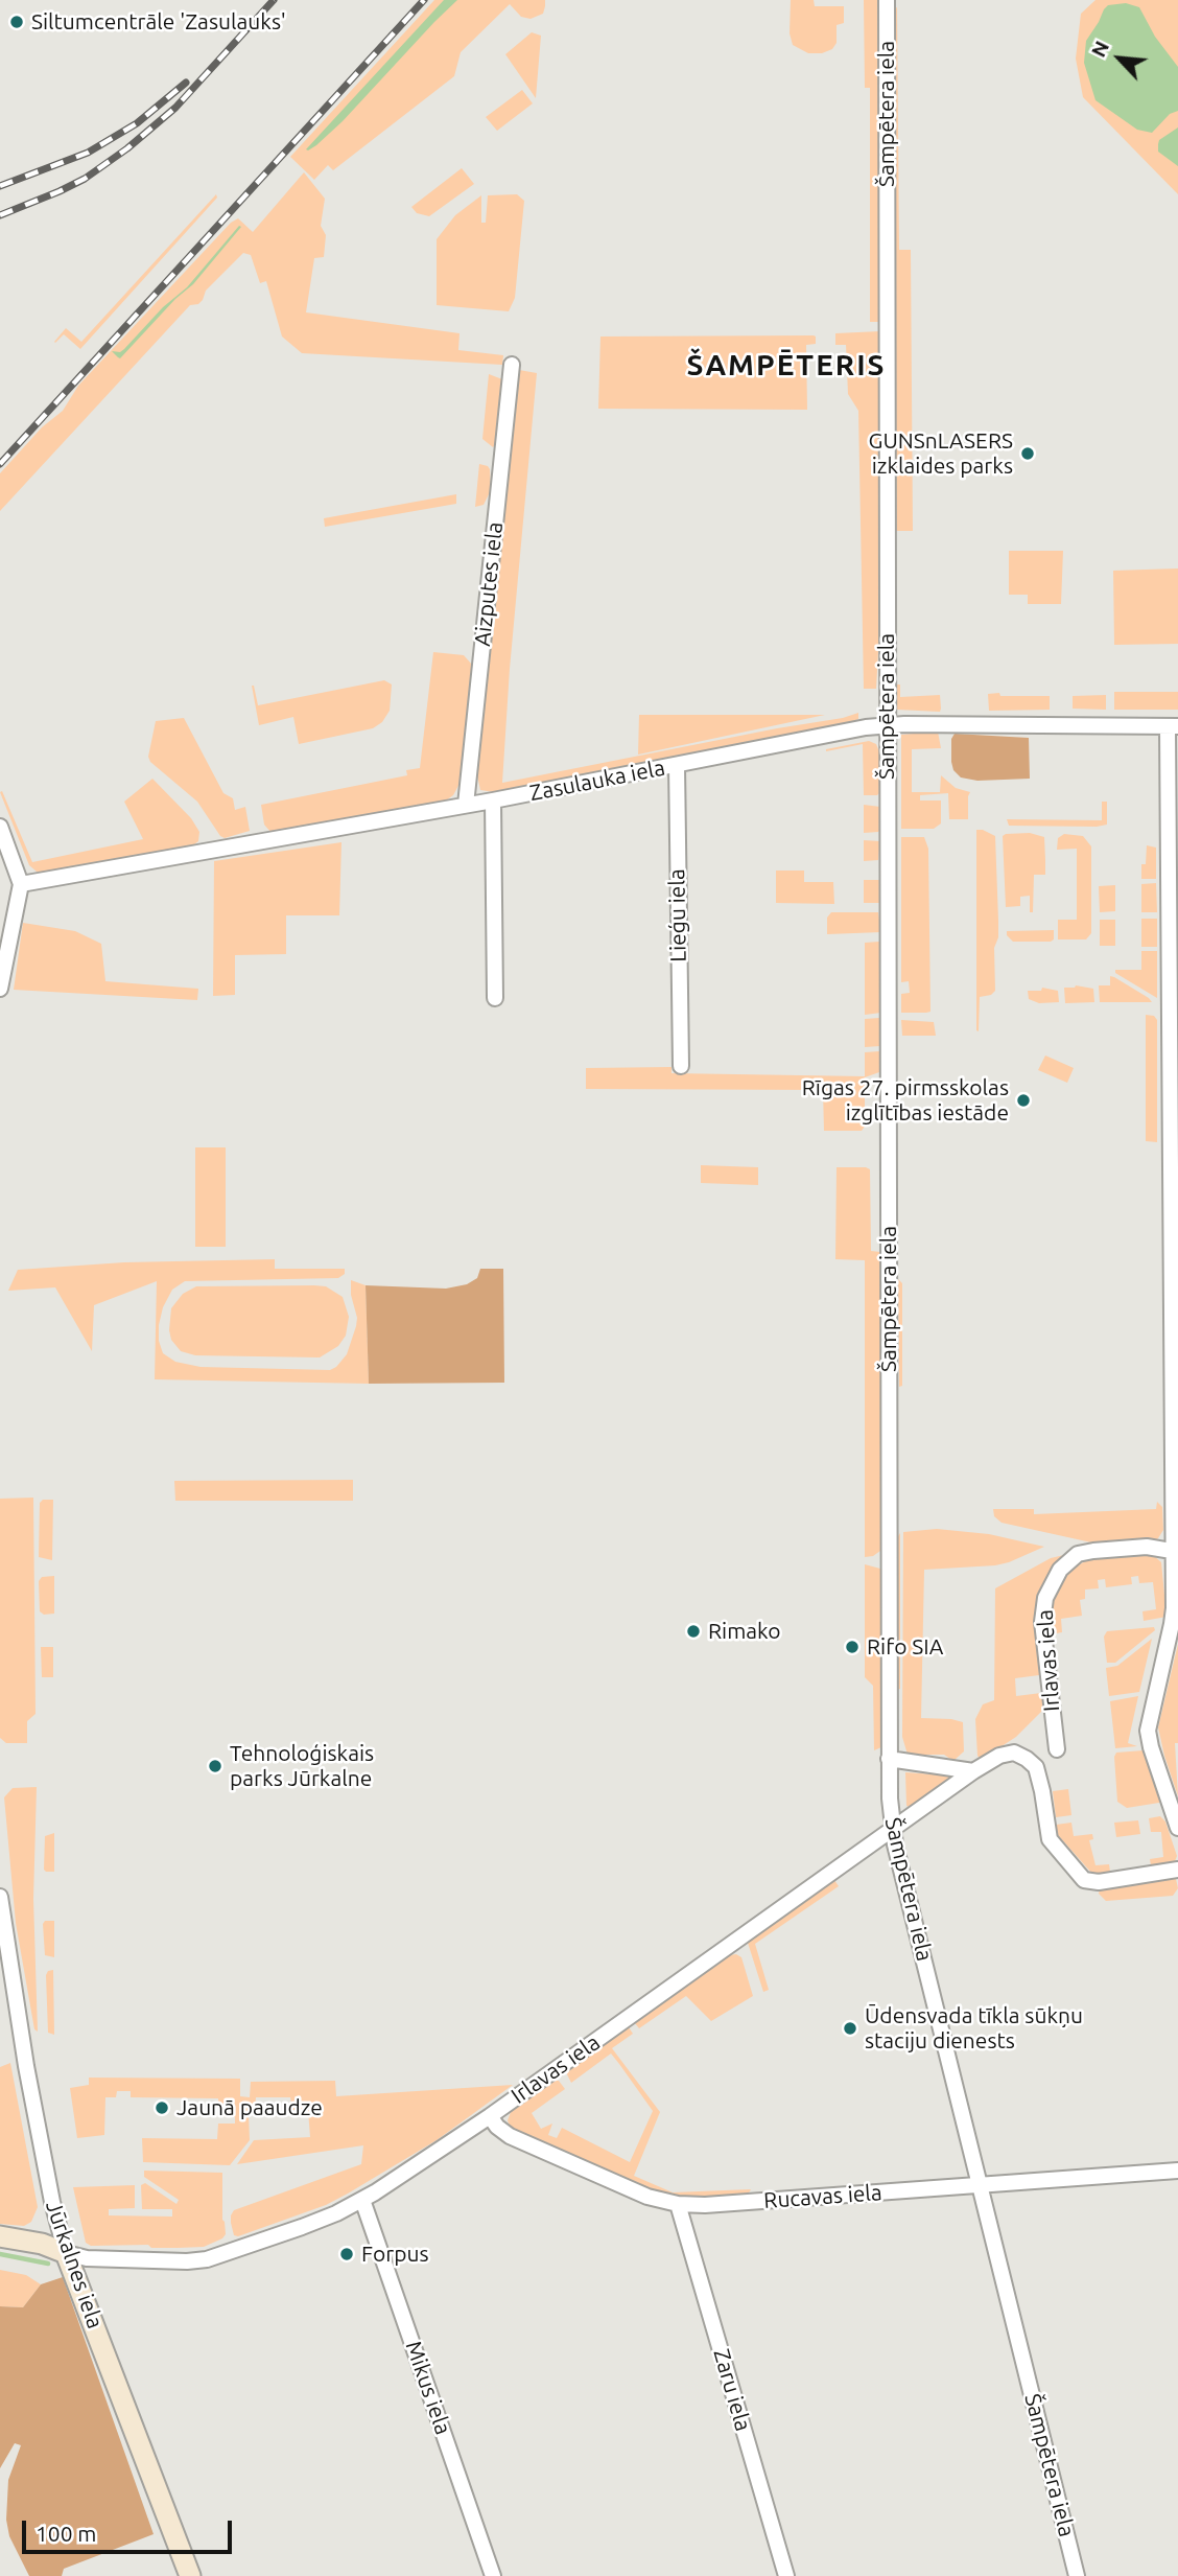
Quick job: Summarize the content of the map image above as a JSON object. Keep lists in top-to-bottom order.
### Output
{
  "streets": {
    "street": [
      "Šampētera iela",
      "Aizputes iela",
      "Zasulauka iela",
      "Lieģu iela",
      "Irlavas iela",
      "Rucavas iela",
      "Jūrkalnes iela",
      "Mikus iela",
      "Zaru iela"
    ]
  },
  "crossings": [
    ["Šampētera iela", "Zasulauka iela"],
    ["Šampētera iela", "Irlavas iela"],
    ["Šampētera iela", "Rucavas iela"],
    ["Aizputes iela", "Zasulauka iela"],
    ["Zasulauka iela", "Lieģu iela"],
    ["Irlavas iela", "Rucavas iela"],
    ["Irlavas iela", "Jūrkalnes iela"],
    ["Irlavas iela", "Mikus iela"],
    ["Rucavas iela", "Zaru iela"]
  ],
  "districts": ["ŠAMPĒTERIS"],
  "places": [
    "Siltumcentrāle 'Zasulauks'",
    "GUNSnLASERS izklaides parks",
    "Rīgas 27. pirmsskolas izglītības iestāde",
    "Rimako",
    "Rifo SIA",
    "Tehnoloģiskais parks Jūrkalne",
    "Ūdensvada tīkla sūkņu staciju dienests",
    "Jaunā paaudze",
    "Forpus"
  ],
  "scale_bar": "100 m",
  "north": "top left"
}
